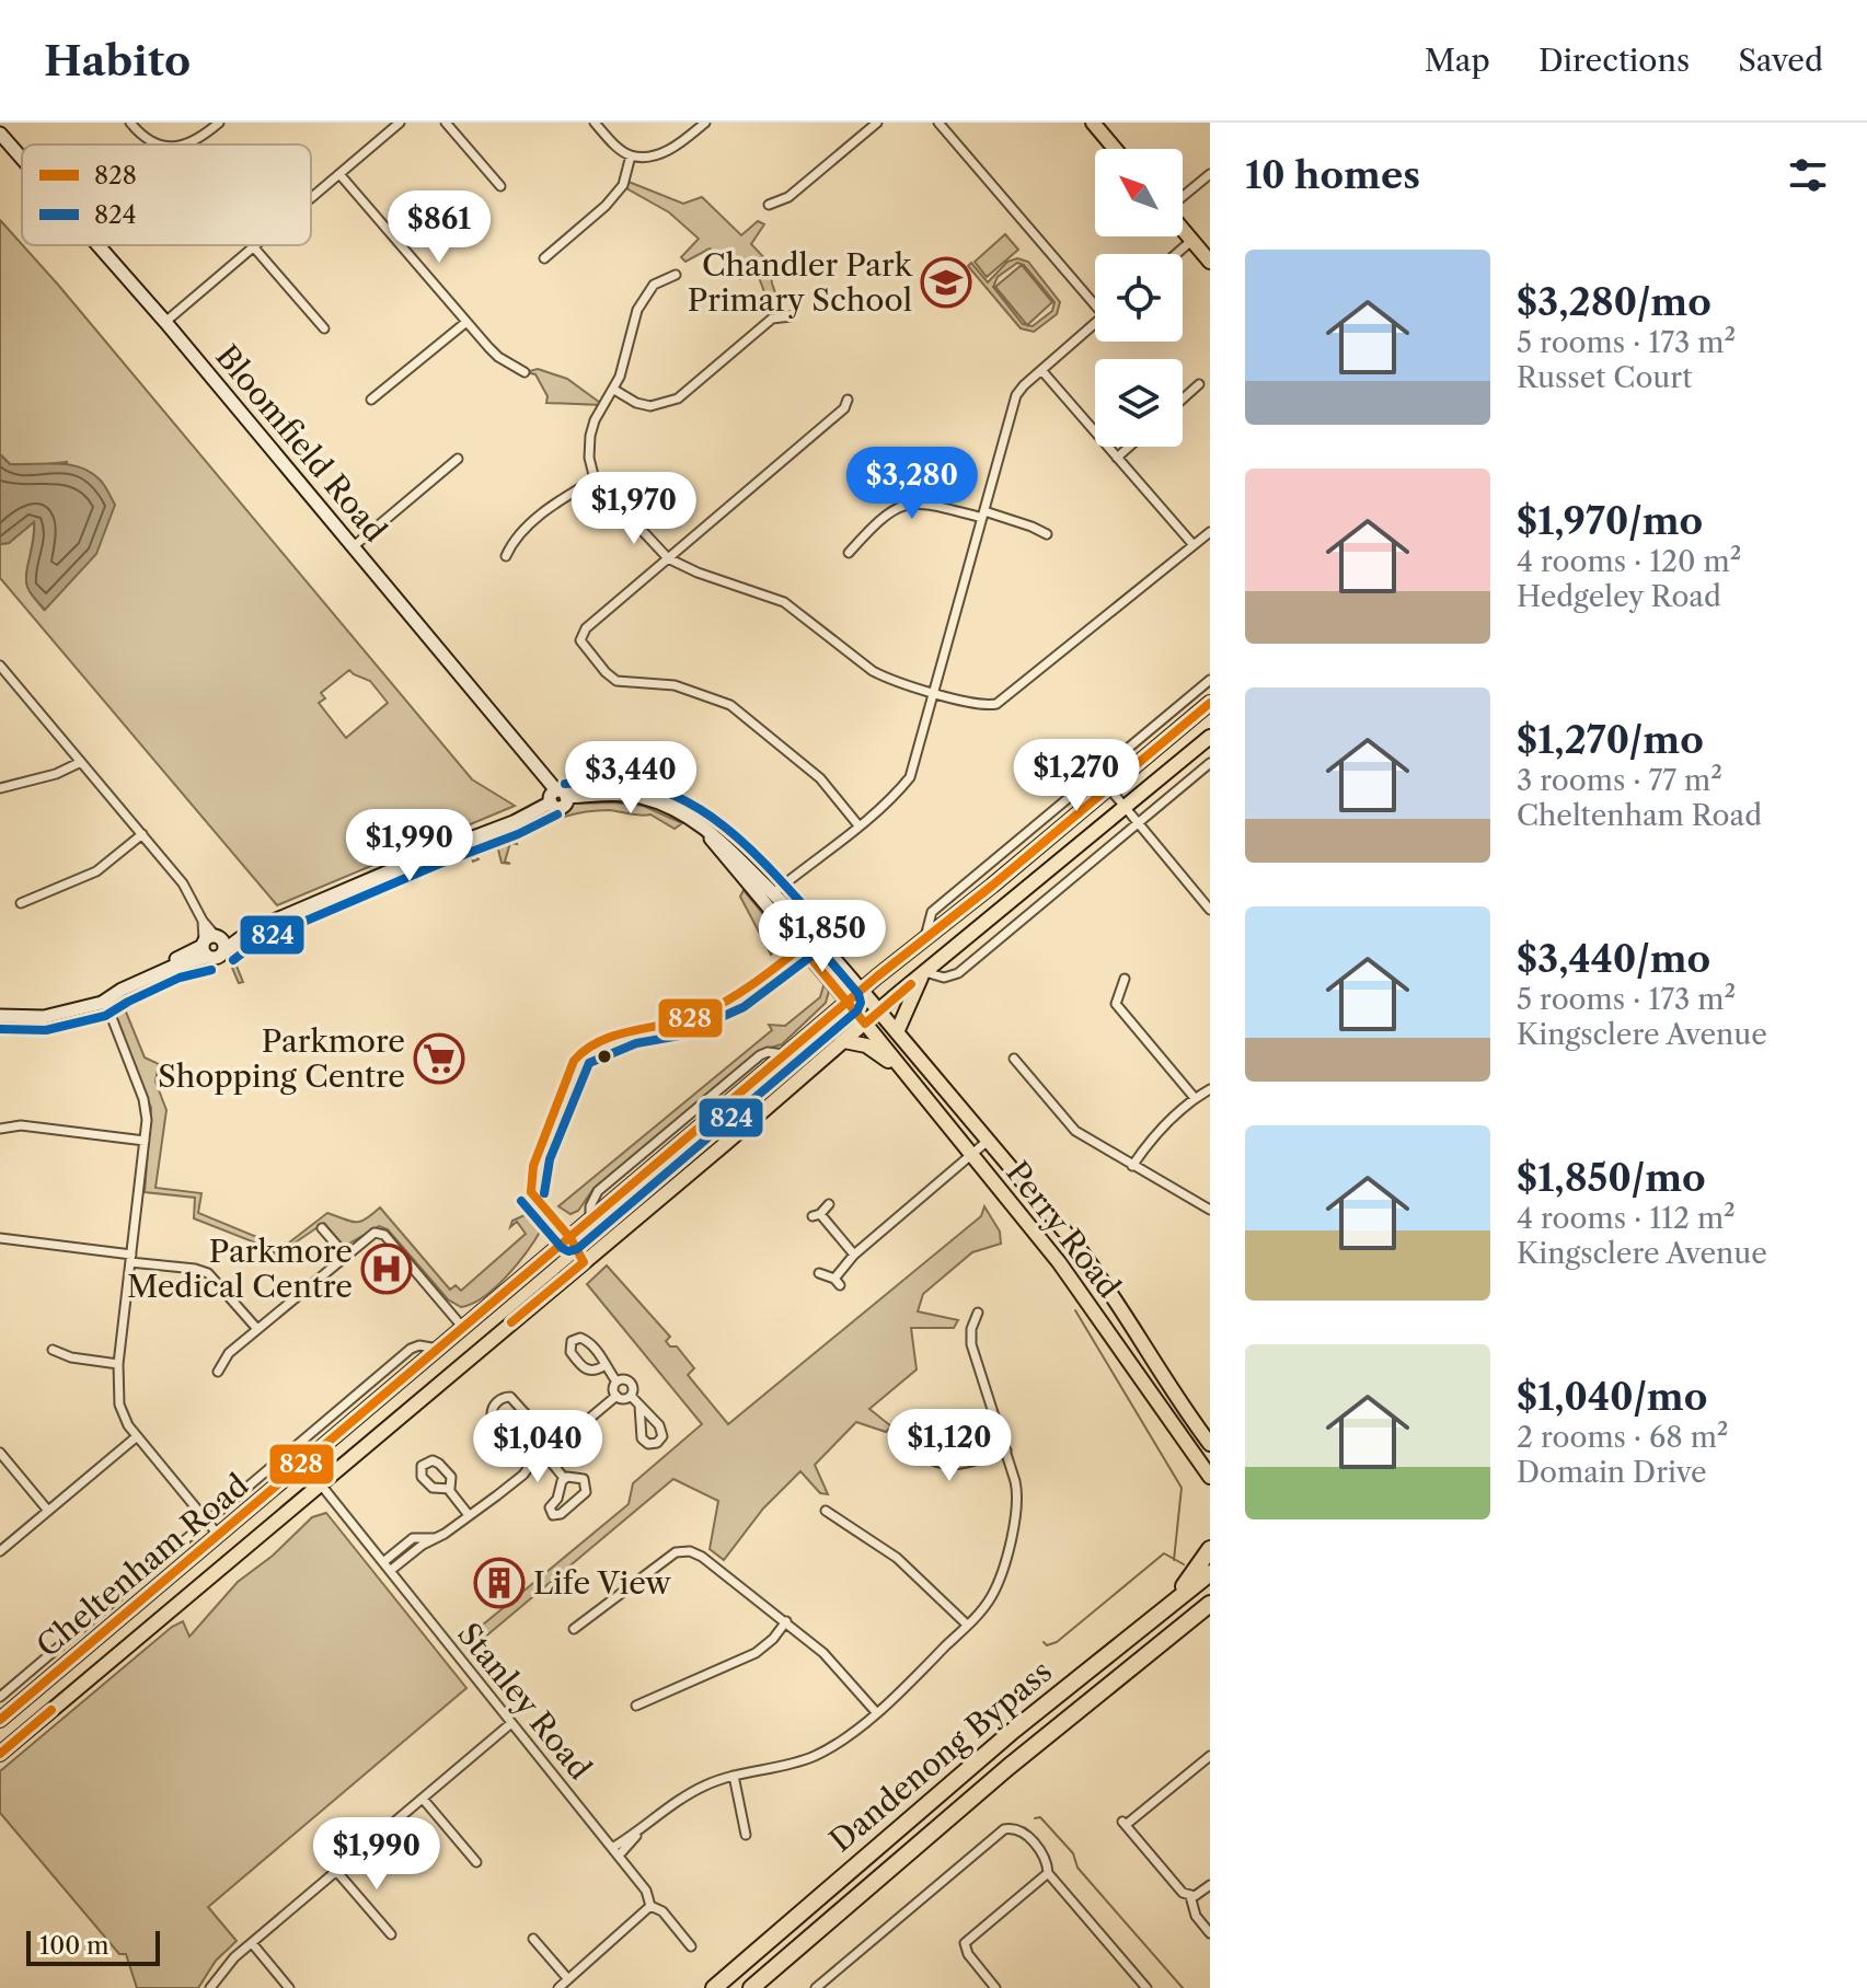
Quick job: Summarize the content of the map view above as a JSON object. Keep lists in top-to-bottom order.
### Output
{
  "streets": {
    "highway": ["Dandenong Bypass"],
    "main road": ["Bloomfield Road", "Perry Road", "Cheltenham Road"],
    "street": ["Stanley Road"]
  },
  "crossings": [
    ["Perry Road", "Cheltenham Road"],
    ["Cheltenham Road", "Stanley Road"]
  ],
  "places": {
    "school or university": ["Chandler Park Primary School"],
    "supermarket": ["Parkmore Shopping Centre"],
    "hospital": ["Parkmore Medical Centre"],
    "building": ["Life View"]
  },
  "lines": ["transit line 828", "transit line 824"],
  "legend": ["828", "824"],
  "scale_bar": "100 m",
  "north": "top left",
  "page": {
    "header": "Habito",
    "nav": ["Map", "Directions", "Saved"],
    "heading": "10 homes",
    "price": [
      "$861",
      "$3,280",
      "$1,970",
      "$1,270",
      "$3,440",
      "$1,990",
      "$1,850",
      "$1,120",
      "$1,040",
      "$1,990"
    ],
    "list": [
      {
        "name": "$3,280/mo",
        "note": "5 rooms · 173 m² · Russet Court"
      },
      {
        "name": "$1,970/mo",
        "note": "4 rooms · 120 m² · Hedgeley Road"
      },
      {
        "name": "$1,270/mo",
        "note": "3 rooms · 77 m² · Cheltenham Road"
      },
      {
        "name": "$3,440/mo",
        "note": "5 rooms · 173 m² · Kingsclere Avenue"
      },
      {
        "name": "$1,850/mo",
        "note": "4 rooms · 112 m² · Kingsclere Avenue"
      },
      {
        "name": "$1,040/mo",
        "note": "2 rooms · 68 m² · Domain Drive"
      }
    ],
    "scale": "100 m"
  }
}
